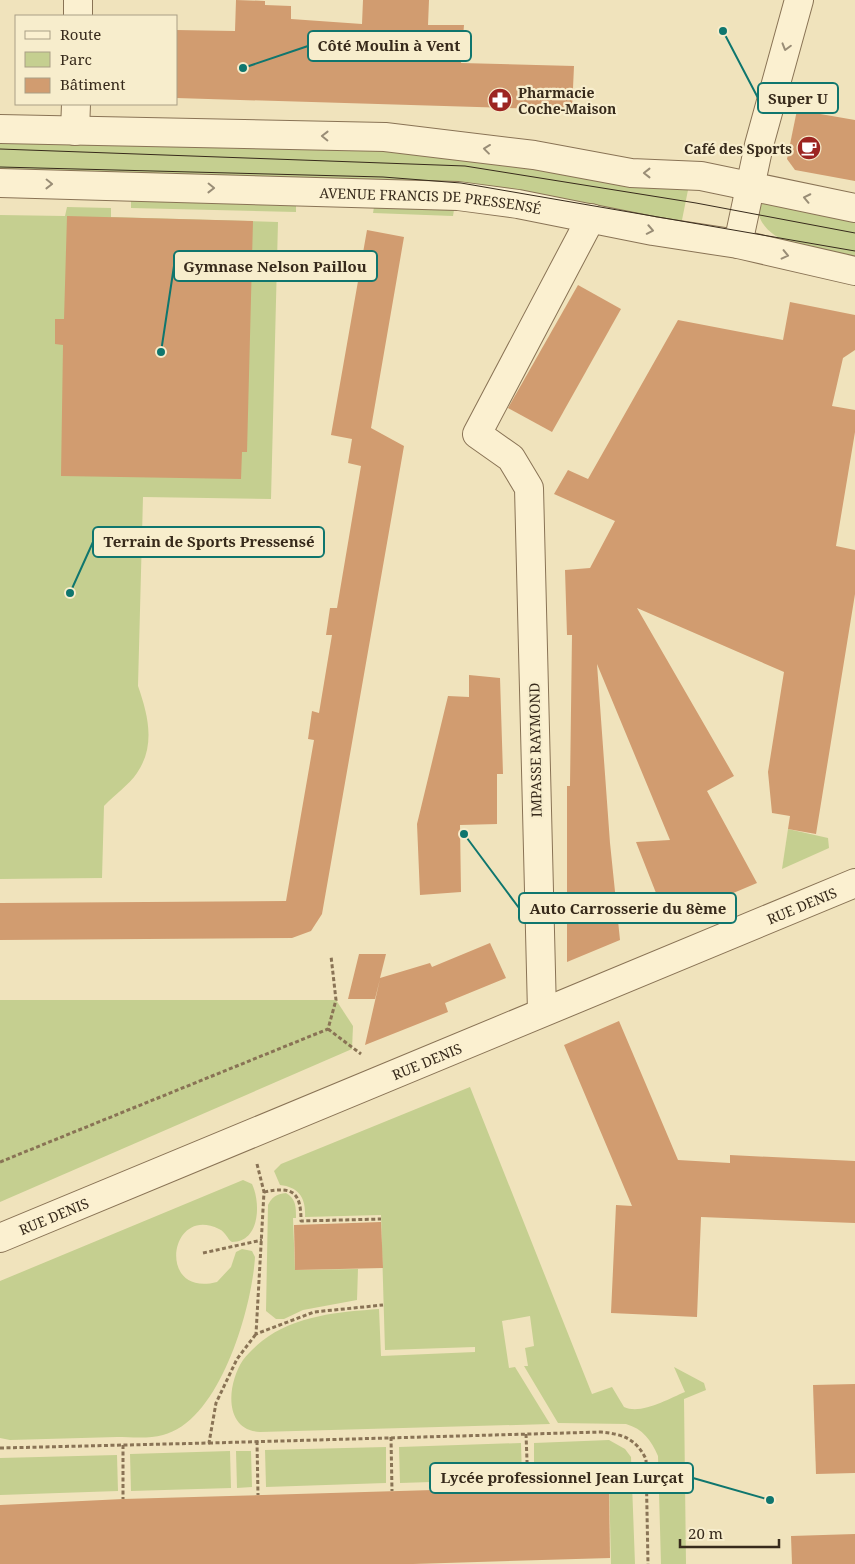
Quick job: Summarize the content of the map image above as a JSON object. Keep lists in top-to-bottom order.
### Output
{
  "streets": {
    "street": ["AVENUE FRANCIS DE PRESSENSÉ", "IMPASSE RAYMOND", "RUE DENIS"]
  },
  "crossings": [
    ["AVENUE FRANCIS DE PRESSENSÉ", "IMPASSE RAYMOND"],
    ["IMPASSE RAYMOND", "RUE DENIS"]
  ],
  "places": {
    "other": [
      "Super U",
      "Côté Moulin à Vent",
      "Gymnase Nelson Paillou",
      "Terrain de Sports Pressensé",
      "Auto Carrosserie du 8ème",
      "Lycée professionnel Jean Lurçat"
    ],
    "pharmacy": ["Pharmacie Coche-Maison"],
    "cafe": ["Café des Sports"]
  },
  "legend": ["Route", "Parc", "Bâtiment"],
  "scale_bar": "20 m"
}
